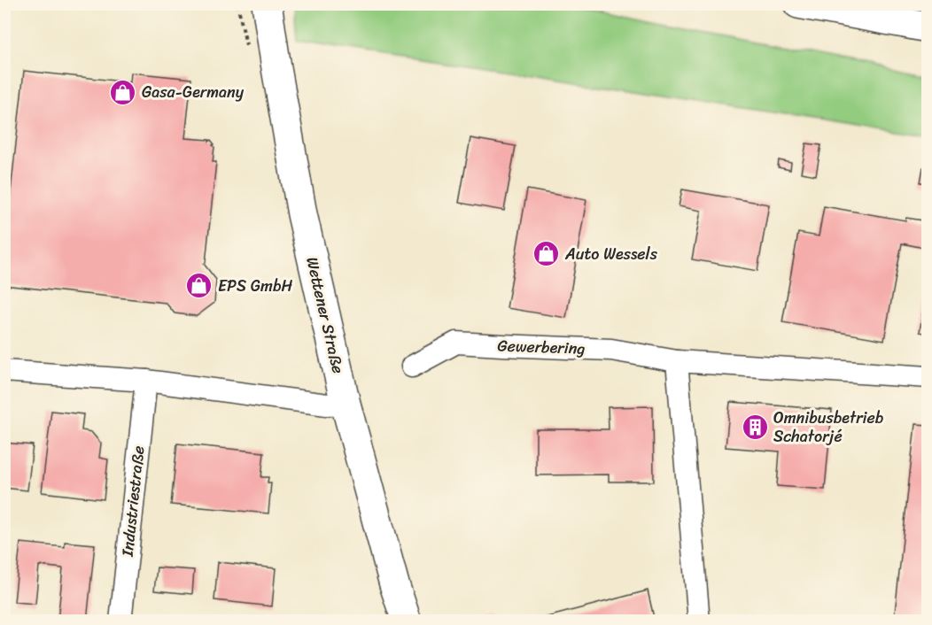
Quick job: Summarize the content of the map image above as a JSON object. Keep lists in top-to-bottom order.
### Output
{
  "streets": {
    "street": ["Wettener Straße", "Gewerbering", "Industriestraße"]
  },
  "places": {
    "shop": ["Gasa-Germany", "Auto Wessels", "EPS GmbH"],
    "building": ["Omnibusbetrieb Schatorjé"]
  }
}
